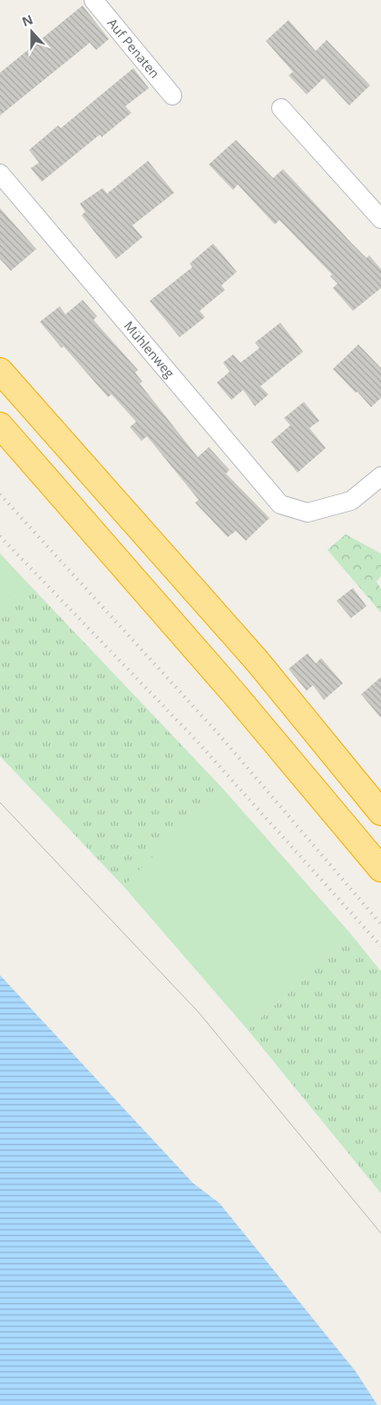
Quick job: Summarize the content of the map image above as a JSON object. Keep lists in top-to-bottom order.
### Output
{
  "streets": {
    "street": ["Auf Penaten", "Mühlenweg"]
  },
  "north": "top"
}
